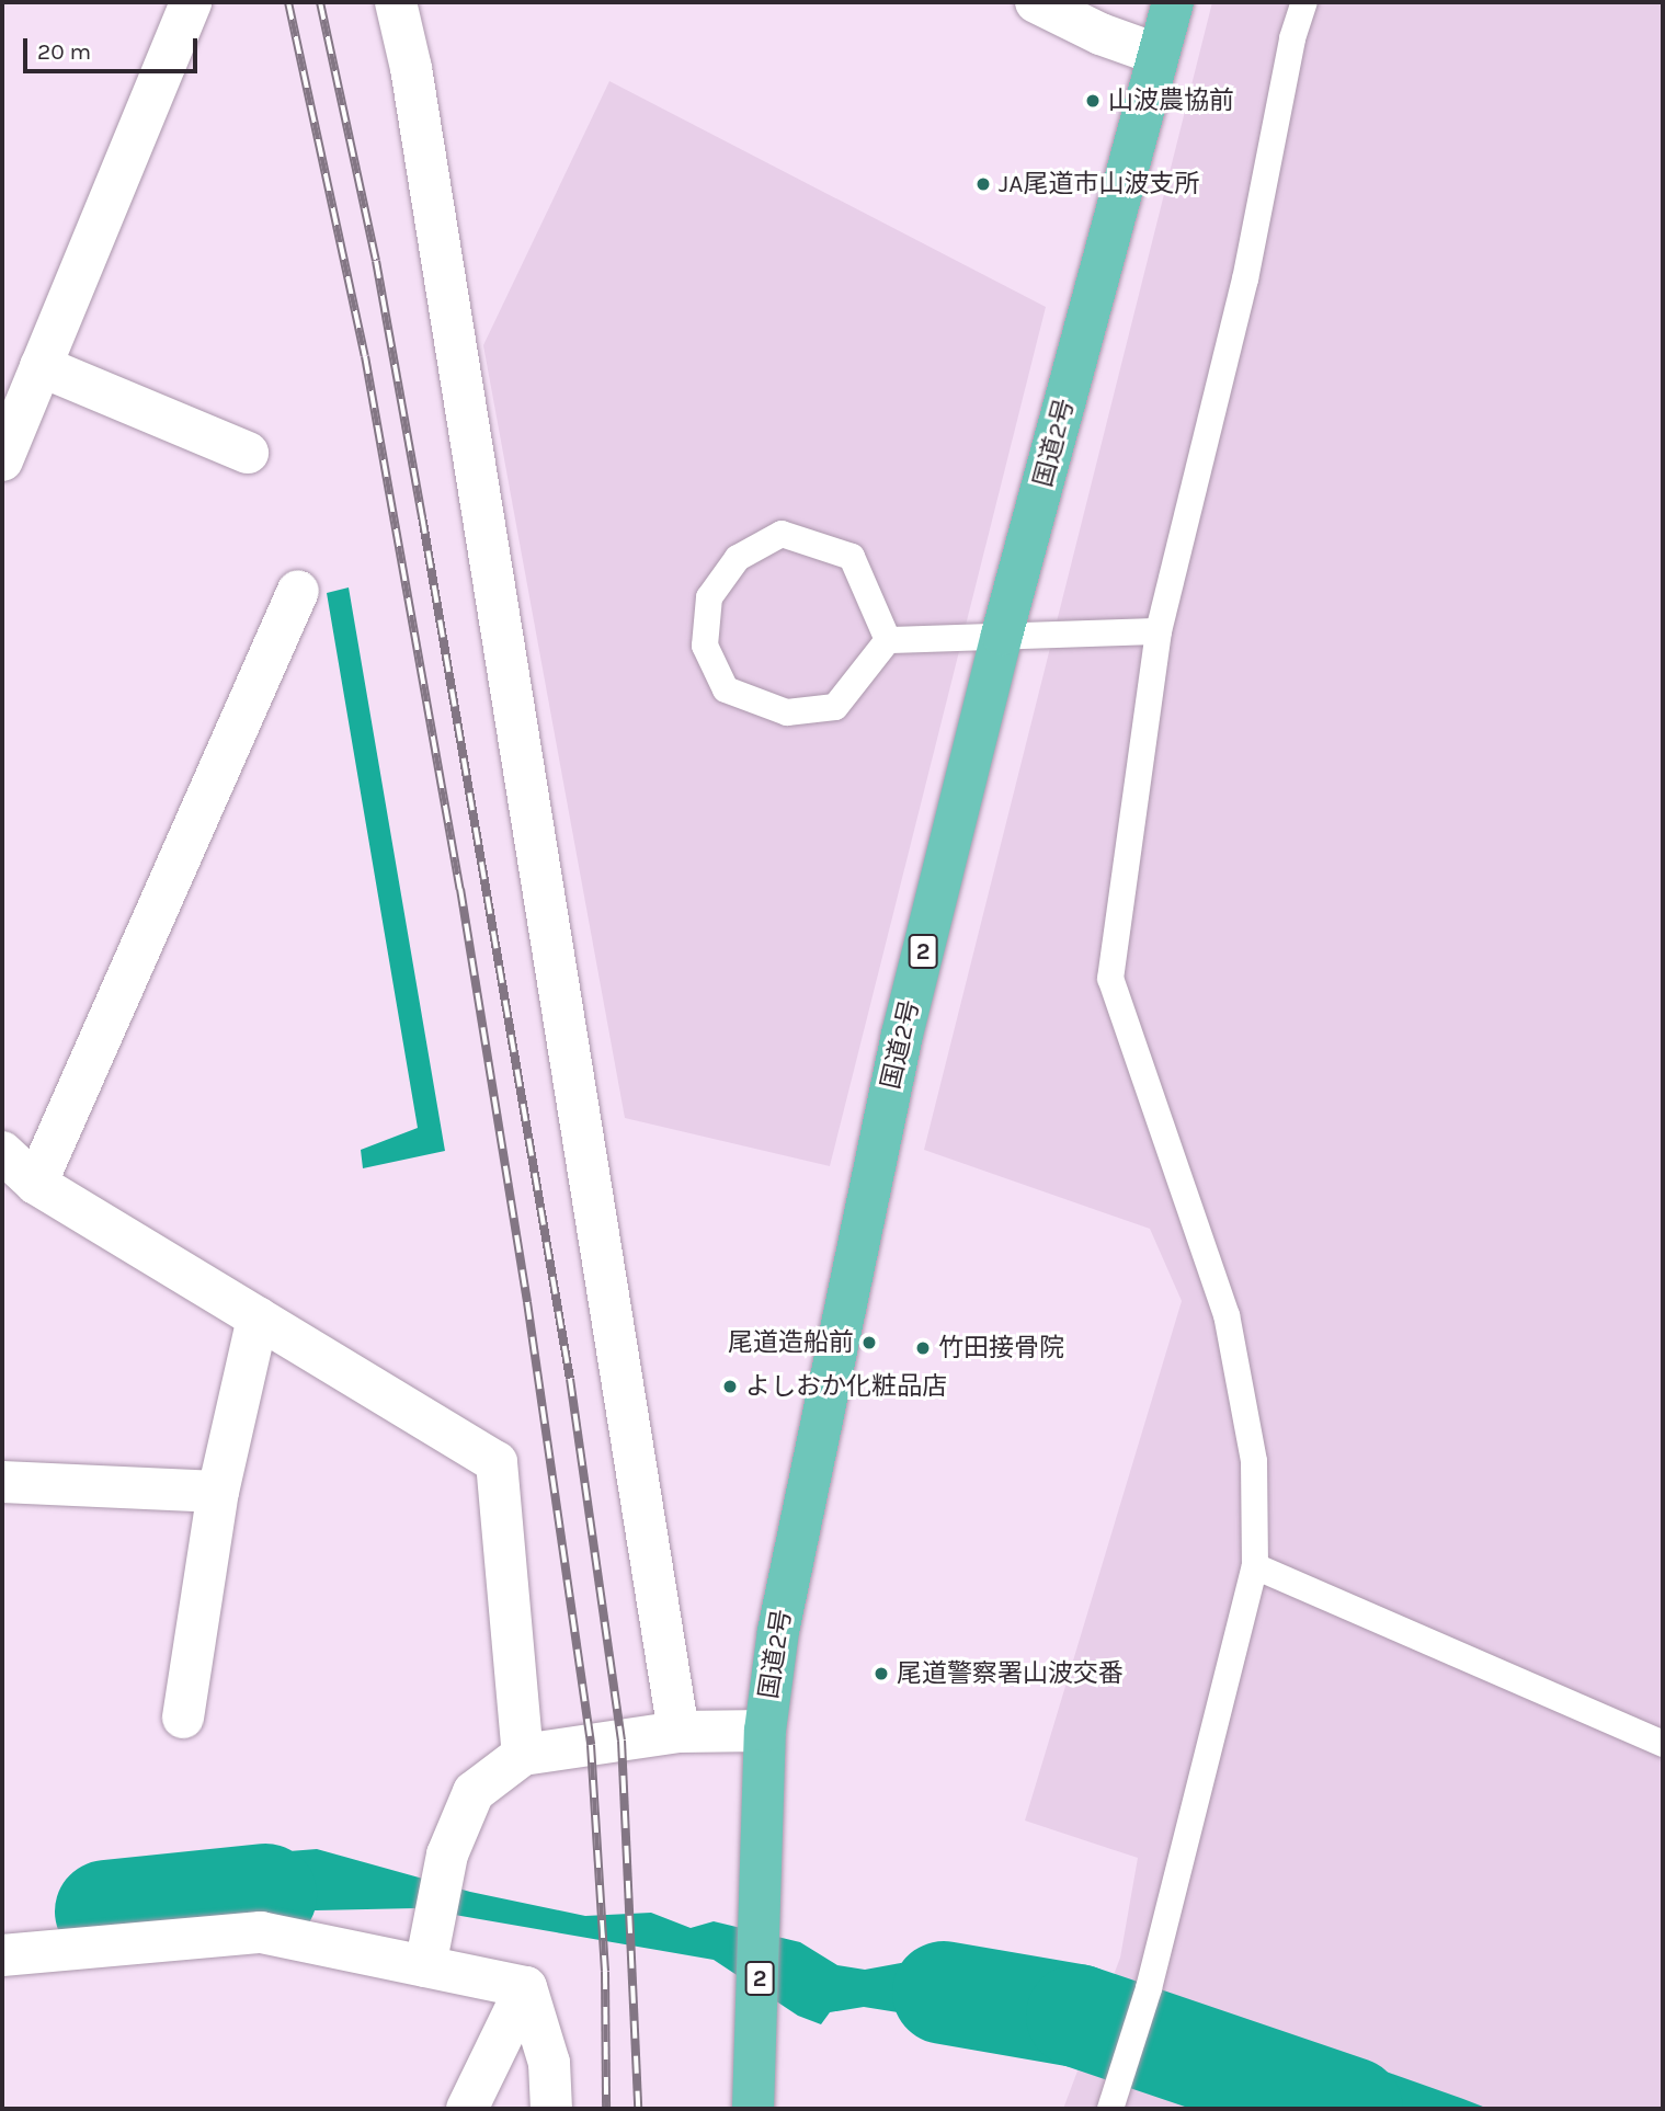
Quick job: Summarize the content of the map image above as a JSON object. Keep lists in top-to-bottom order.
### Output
{
  "streets": {
    "highway": ["国道2号", "2"]
  },
  "places": [
    "山波農協前",
    "JA尾道市山波支所",
    "尾道造船前",
    "竹田接骨院",
    "よしおか化粧品店",
    "尾道警察署山波交番"
  ],
  "scale_bar": "20 m"
}
